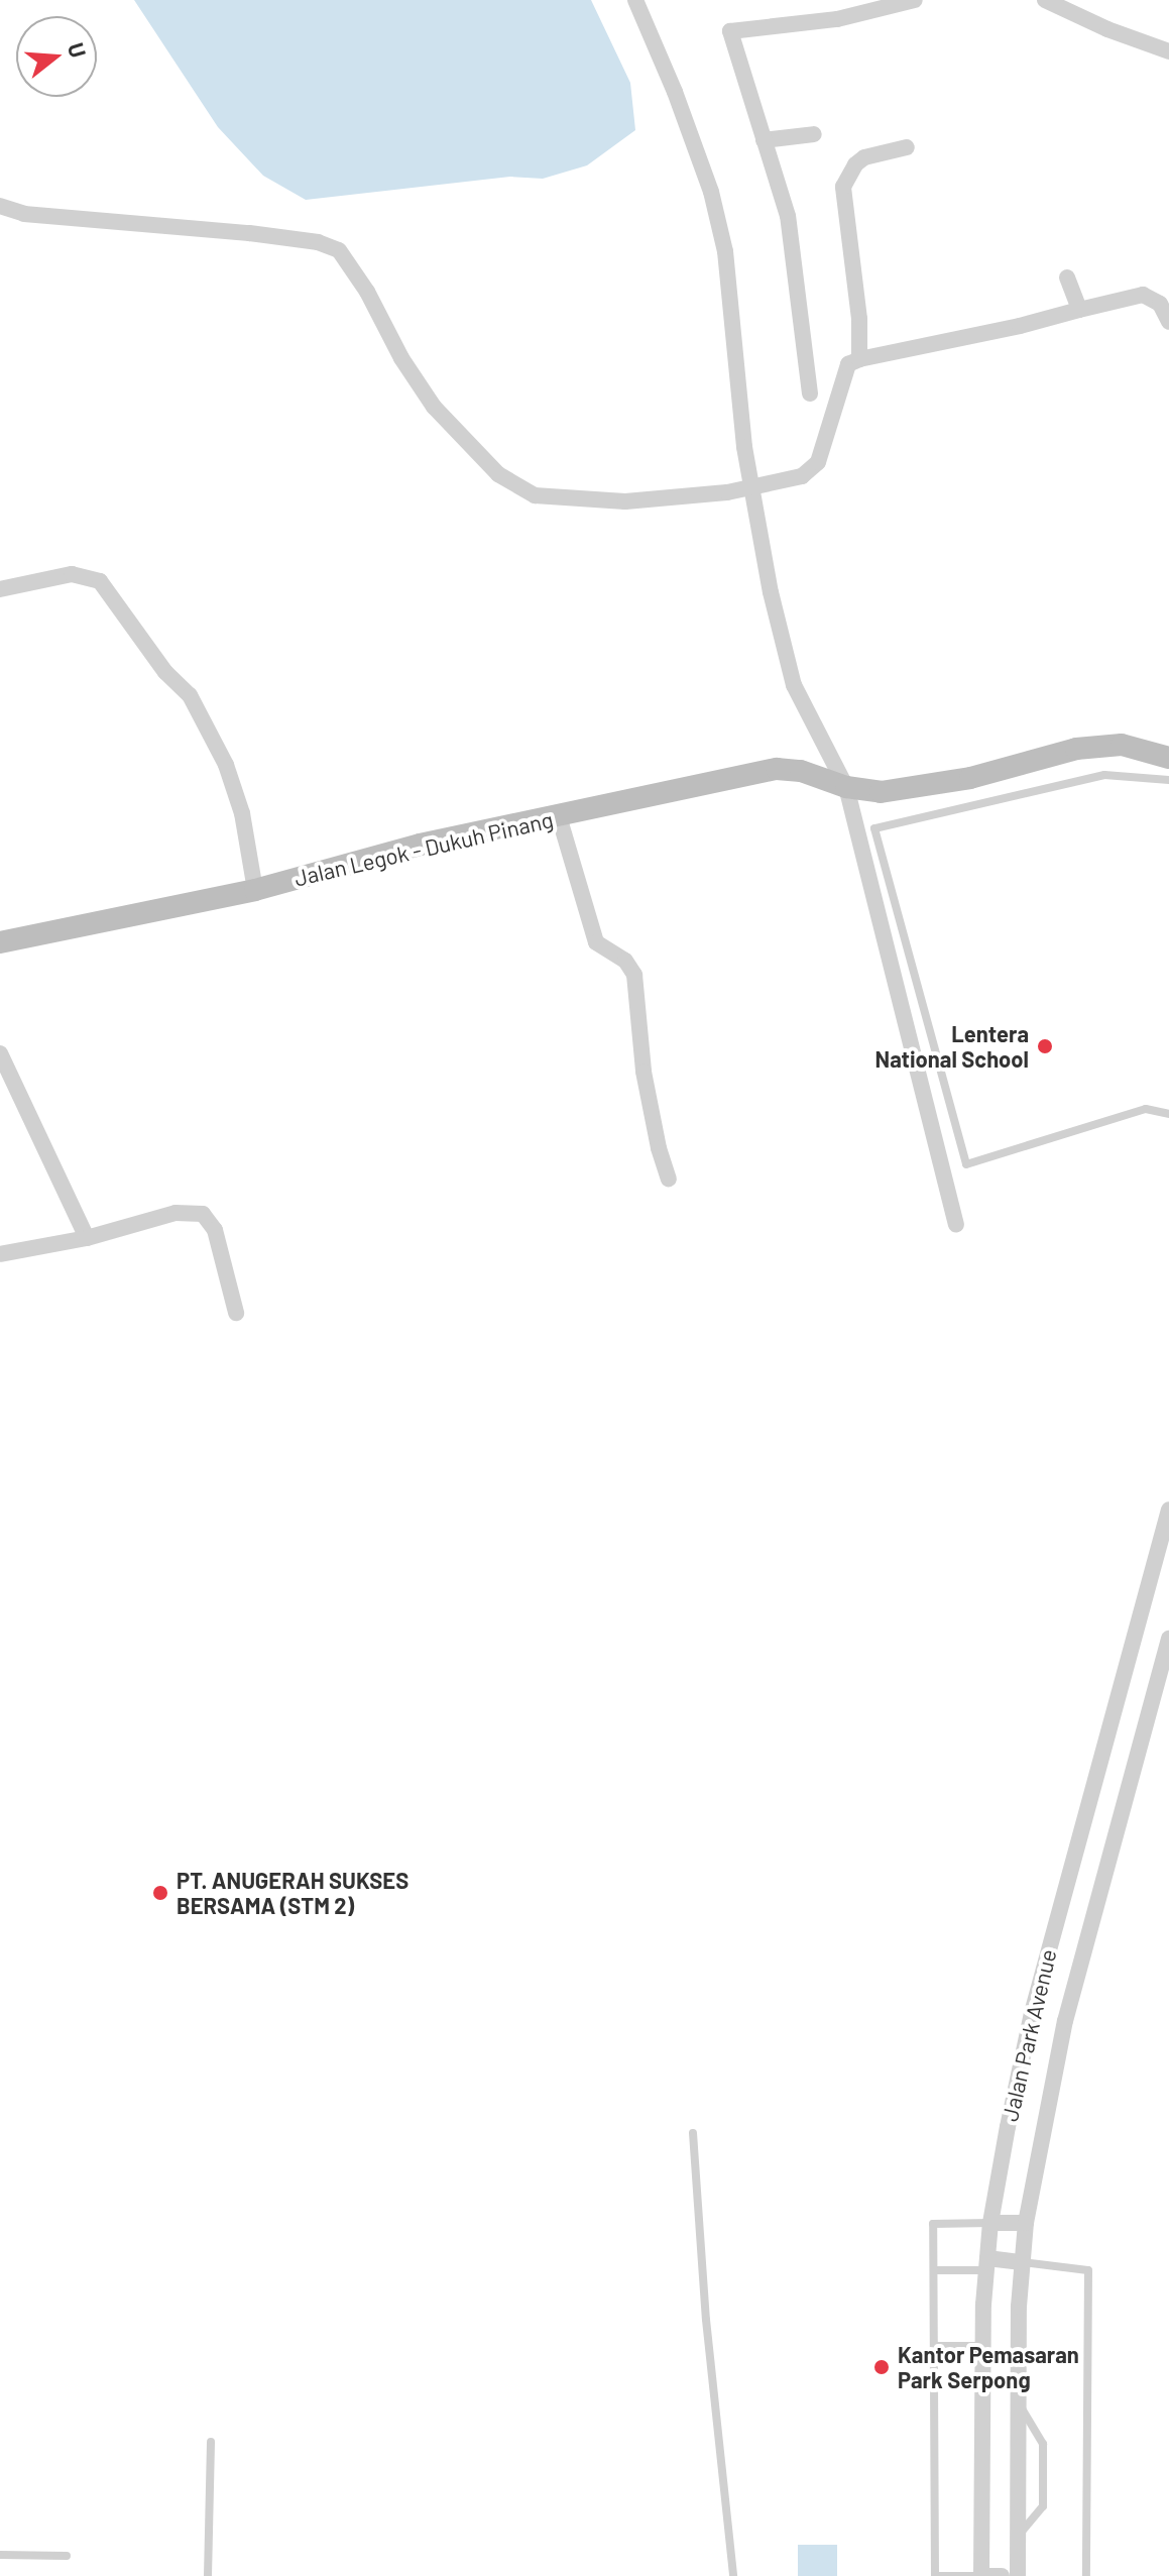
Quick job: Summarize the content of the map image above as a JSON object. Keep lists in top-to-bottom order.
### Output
{
  "streets": {
    "street": ["Jalan Legok - Dukuh Pinang", "Jalan Park Avenue"]
  },
  "places": ["Lentera National School", "PT. ANUGERAH SUKSES BERSAMA (STM 2)", "Kantor Pemasaran Park Serpong"],
  "north": "right"
}
